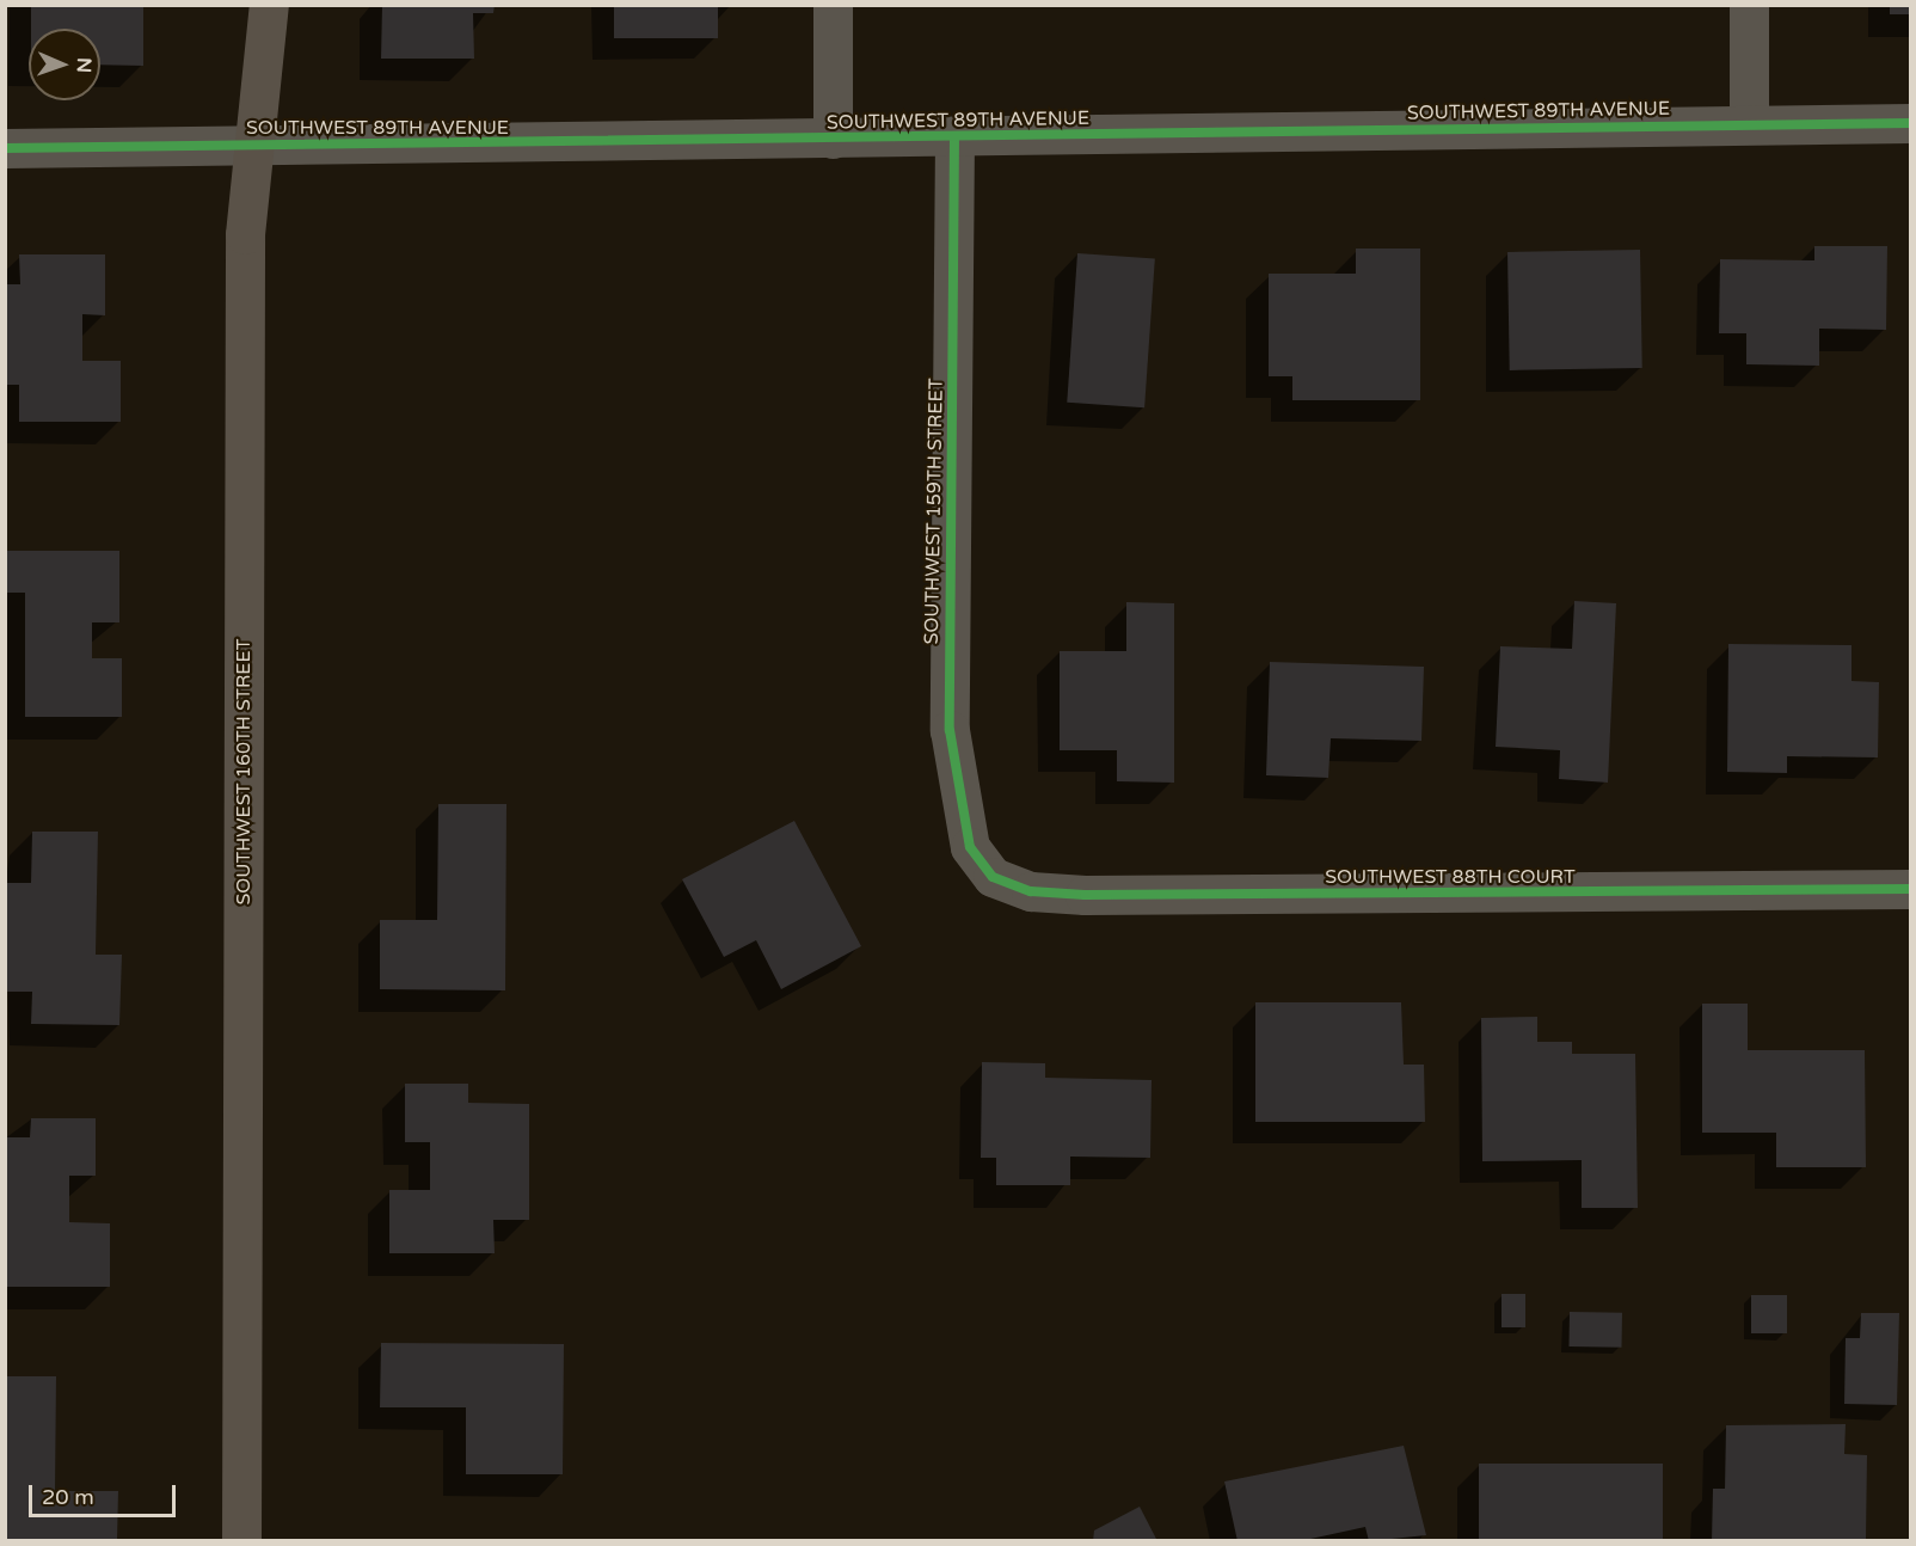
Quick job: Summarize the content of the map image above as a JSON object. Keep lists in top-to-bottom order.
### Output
{
  "streets": {
    "street": [
      "SOUTHWEST 89TH AVENUE",
      "SOUTHWEST 159TH STREET",
      "SOUTHWEST 160TH STREET",
      "SOUTHWEST 88TH COURT"
    ]
  },
  "crossings": [
    ["SOUTHWEST 89TH AVENUE", "SOUTHWEST 159TH STREET"],
    ["SOUTHWEST 89TH AVENUE", "SOUTHWEST 160TH STREET"],
    ["SOUTHWEST 159TH STREET", "SOUTHWEST 88TH COURT"]
  ],
  "scale_bar": "20 m",
  "north": "right"
}
